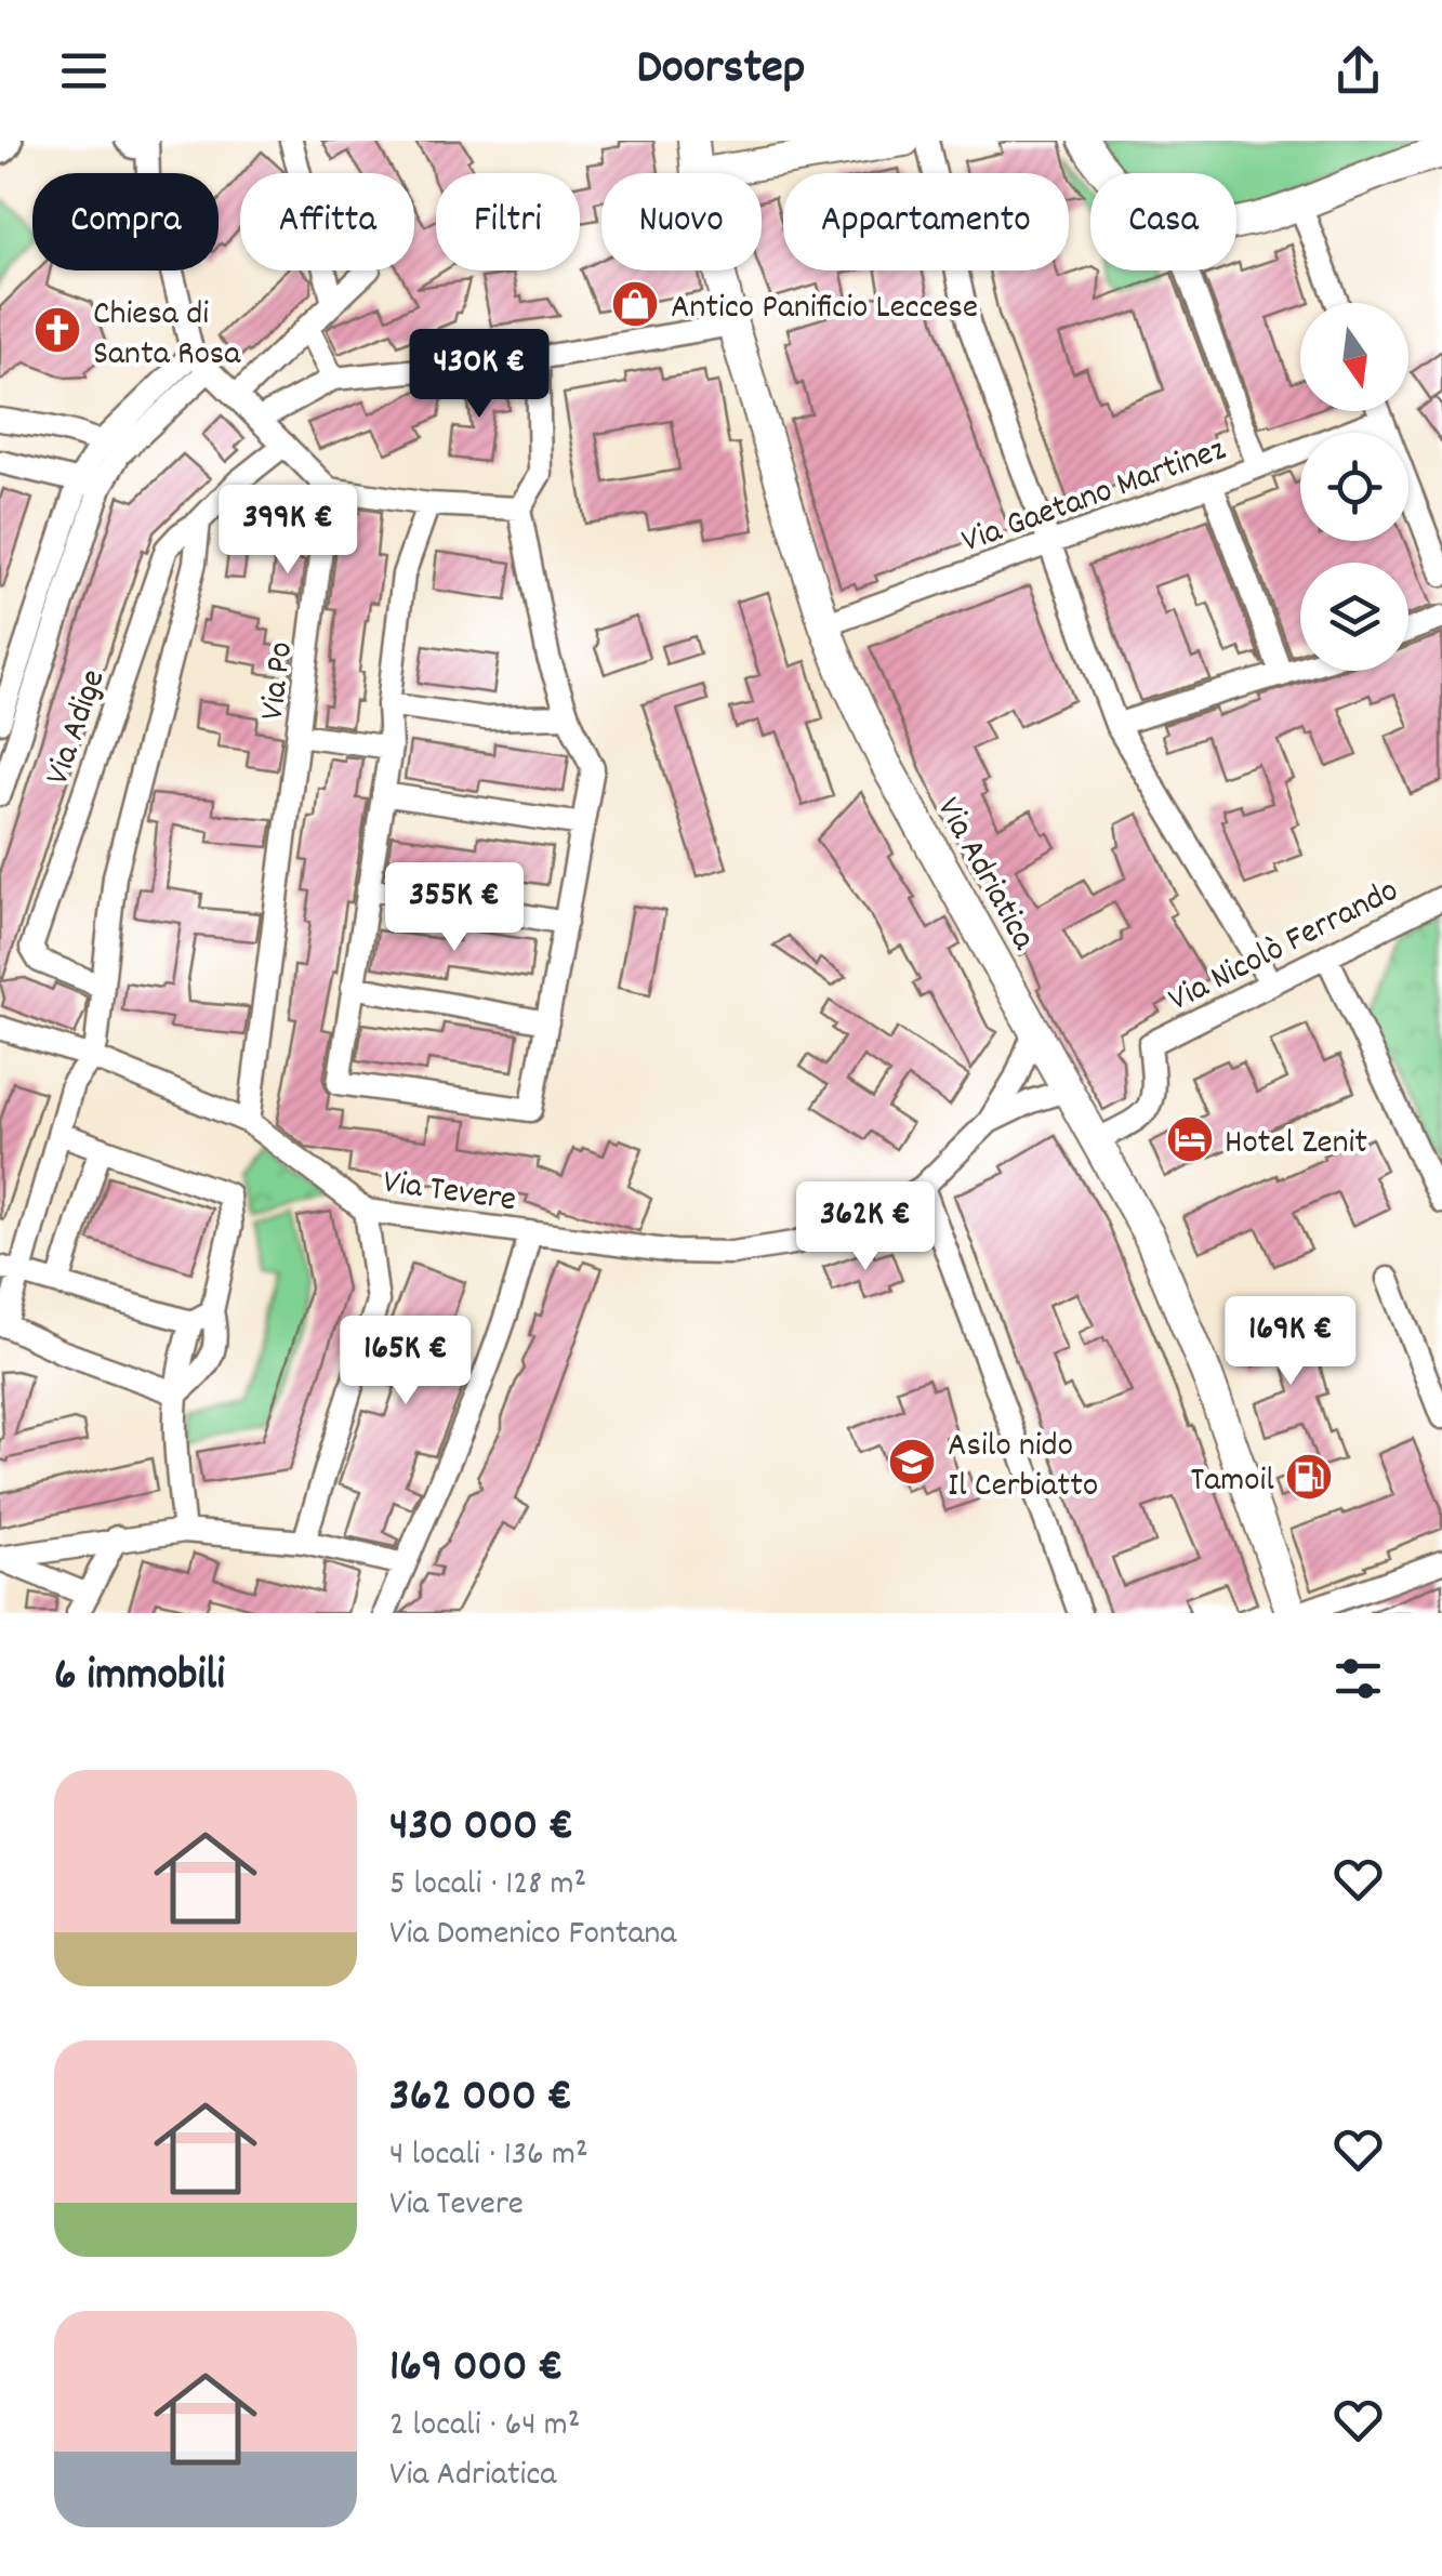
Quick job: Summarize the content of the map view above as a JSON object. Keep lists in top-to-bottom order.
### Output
{
  "streets": {
    "street": [
      "Via Gaetano Martinez",
      "Via Po",
      "Via Adige",
      "Via Adriatica",
      "Via Nicolò Ferrando",
      "Via Tevere"
    ]
  },
  "crossings": [
    ["Via Gaetano Martinez", "Via Adriatica"],
    ["Via Po", "Via Tevere"],
    ["Via Adige", "Via Tevere"],
    ["Via Adriatica", "Via Nicolò Ferrando"]
  ],
  "places": {
    "shop": ["Antico Panificio Leccese"],
    "church": ["Chiesa di Santa Rosa"],
    "hotel": ["Hotel Zenit"],
    "school or university": ["Asilo nido Il Cerbiatto"],
    "fuel station": ["Tamoil"]
  },
  "north": "bottom",
  "page": {
    "header": "Doorstep",
    "chip": [
      "Compra",
      "Affitta",
      "Filtri",
      "Nuovo",
      "Appartamento",
      "Casa"
    ],
    "price": [
      "430K €",
      "399K €",
      "355K €",
      "362K €",
      "169K €",
      "165K €"
    ],
    "heading": "6 immobili",
    "list": [
      {
        "name": "430 000 €",
        "note": "5 locali · 128 m² · Via Domenico Fontana"
      },
      {
        "name": "362 000 €",
        "note": "4 locali · 136 m² · Via Tevere"
      },
      {
        "name": "169 000 €",
        "note": "2 locali · 64 m² · Via Adriatica"
      }
    ]
  }
}
